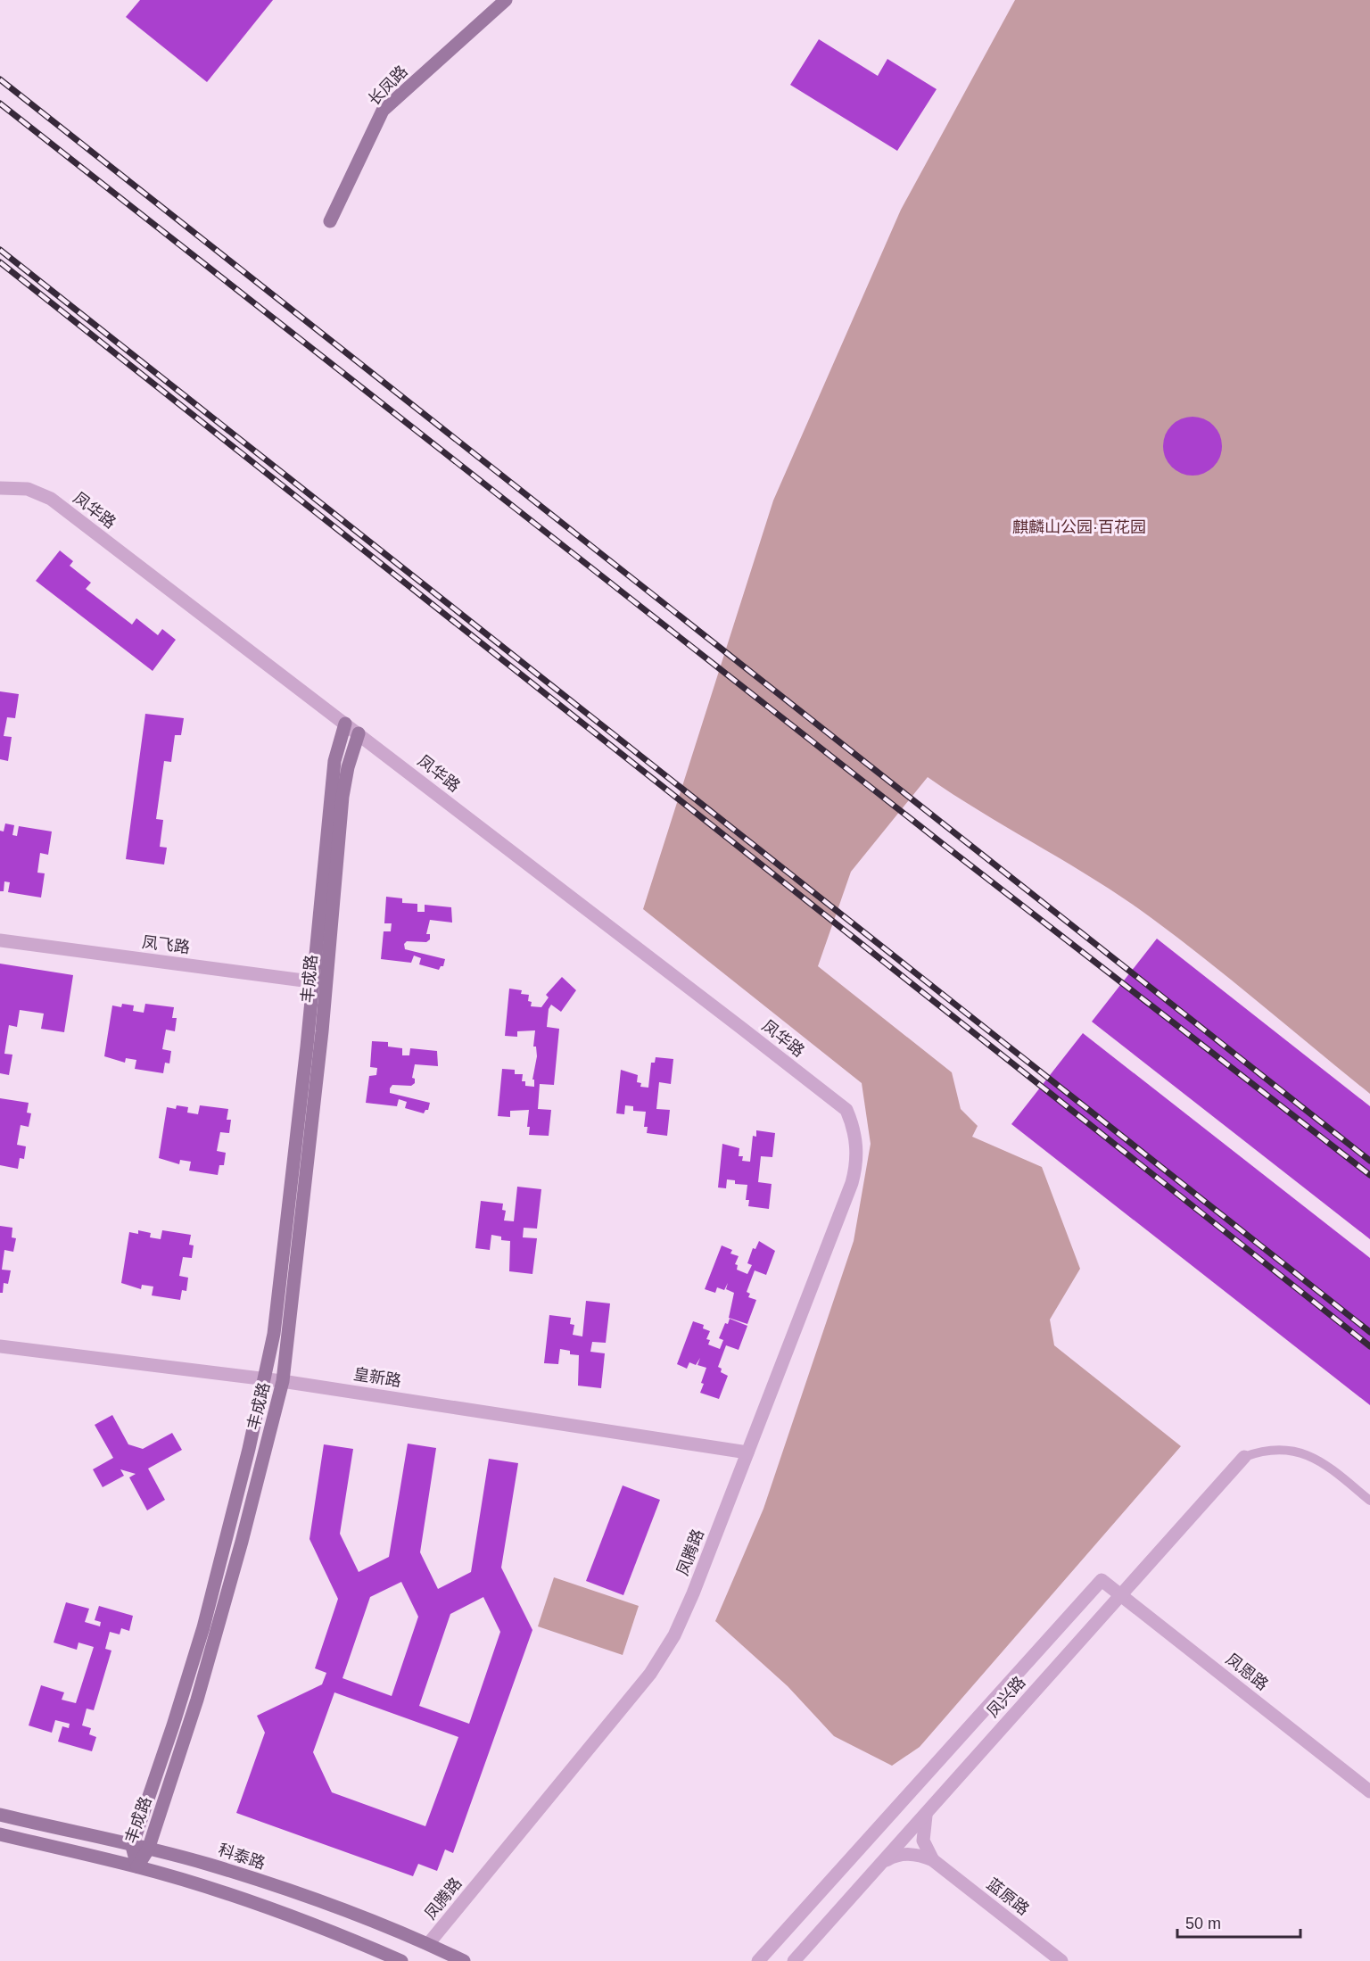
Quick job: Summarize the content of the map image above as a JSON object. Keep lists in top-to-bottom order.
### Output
{
  "streets": {
    "main road": ["长凤路", "丰成路", "科泰路"],
    "street": [
      "凤华路",
      "凤飞路",
      "皇新路",
      "凤腾路",
      "凤恩路",
      "凤兴路",
      "蓝原路"
    ]
  },
  "crossings": [
    ["凤华路", "丰成路"],
    ["凤华路", "凤腾路"],
    ["凤飞路", "丰成路"],
    ["丰成路", "皇新路"],
    ["丰成路", "科泰路"],
    ["皇新路", "凤腾路"],
    ["凤腾路", "科泰路"],
    ["凤恩路", "凤兴路"],
    ["凤兴路", "蓝原路"]
  ],
  "parks": ["麒麟山公园·百花园"],
  "scale_bar": "50 m"
}
